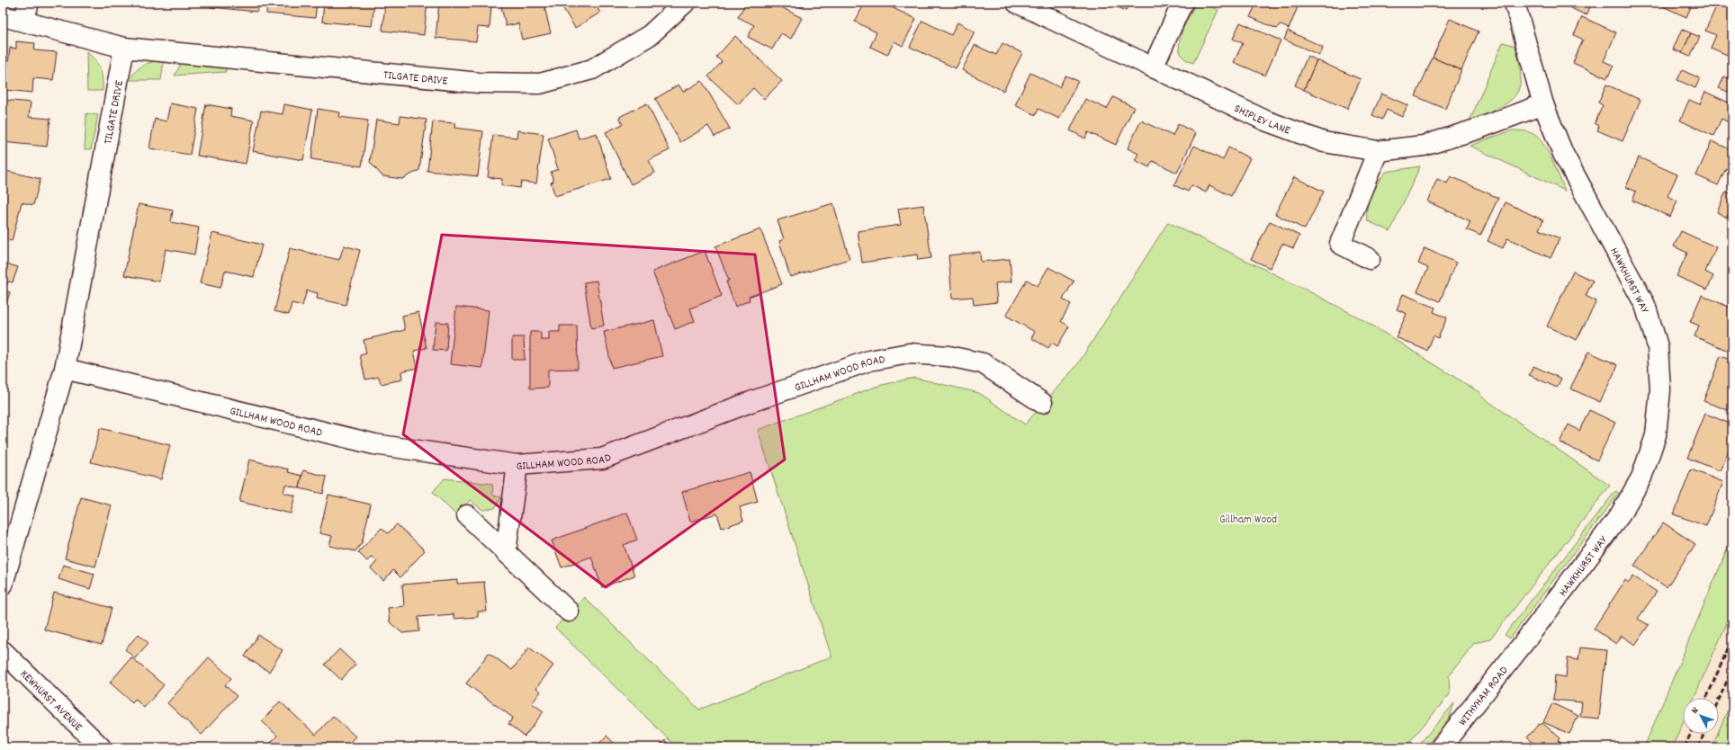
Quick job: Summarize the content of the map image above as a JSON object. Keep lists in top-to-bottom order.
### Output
{
  "streets": {
    "street": [
      "TILGATE DRIVE",
      "SHIPLEY LANE",
      "HAWKHURST WAY",
      "GILLHAM WOOD ROAD",
      "WITHYHAM ROAD",
      "KEWHURST AVENUE"
    ]
  },
  "crossings": [
    ["TILGATE DRIVE", "GILLHAM WOOD ROAD"],
    ["SHIPLEY LANE", "HAWKHURST WAY"],
    ["HAWKHURST WAY", "WITHYHAM ROAD"]
  ],
  "parks": ["Gillham Wood"],
  "north": "top left"
}
